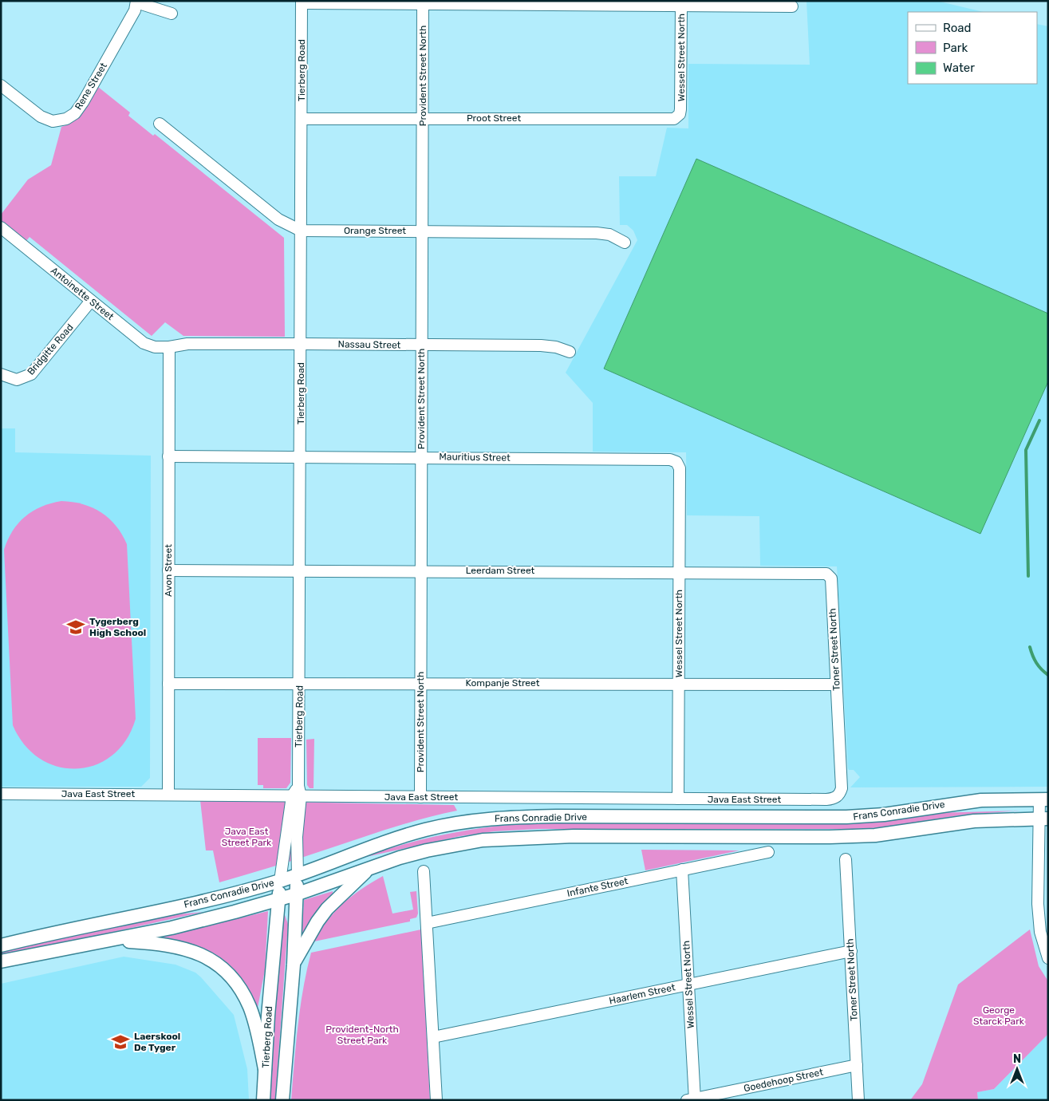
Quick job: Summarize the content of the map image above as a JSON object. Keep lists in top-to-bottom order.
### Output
{
  "streets": {
    "main road": ["Tierberg Road", "Frans Conradie Drive"],
    "street": [
      "Wessel Street North",
      "Provident Street North",
      "Rene Street",
      "Proot Street",
      "Orange Street",
      "Antoinette Street",
      "Nassau Street",
      "Bridgitte Road",
      "Mauritius Street",
      "Avon Street",
      "Leerdam Street",
      "Toner Street North",
      "Kompanje Street",
      "Java East Street",
      "Infante Street",
      "Haarlem Street",
      "Goedehoop Street"
    ]
  },
  "crossings": [
    ["Wessel Street North", "Proot Street"],
    ["Wessel Street North", "Mauritius Street"],
    ["Wessel Street North", "Leerdam Street"],
    ["Wessel Street North", "Kompanje Street"],
    ["Wessel Street North", "Java East Street"],
    ["Wessel Street North", "Infante Street"],
    ["Wessel Street North", "Haarlem Street"],
    ["Wessel Street North", "Goedehoop Street"],
    ["Tierberg Road", "Proot Street"],
    ["Tierberg Road", "Orange Street"],
    ["Tierberg Road", "Nassau Street"],
    ["Tierberg Road", "Mauritius Street"],
    ["Tierberg Road", "Leerdam Street"],
    ["Tierberg Road", "Kompanje Street"],
    ["Tierberg Road", "Java East Street"],
    ["Tierberg Road", "Frans Conradie Drive"],
    ["Provident Street North", "Proot Street"],
    ["Provident Street North", "Orange Street"],
    ["Provident Street North", "Nassau Street"],
    ["Provident Street North", "Mauritius Street"],
    ["Provident Street North", "Leerdam Street"],
    ["Provident Street North", "Kompanje Street"],
    ["Provident Street North", "Java East Street"],
    ["Antoinette Street", "Nassau Street"],
    ["Antoinette Street", "Bridgitte Road"],
    ["Antoinette Street", "Avon Street"],
    ["Nassau Street", "Avon Street"],
    ["Mauritius Street", "Avon Street"],
    ["Avon Street", "Leerdam Street"],
    ["Avon Street", "Kompanje Street"],
    ["Avon Street", "Java East Street"],
    ["Leerdam Street", "Toner Street North"],
    ["Toner Street North", "Kompanje Street"],
    ["Toner Street North", "Java East Street"],
    ["Toner Street North", "Haarlem Street"],
    ["Toner Street North", "Goedehoop Street"]
  ],
  "parks": ["Java East Street Park", "George Starck Park", "Provident-North Street Park"],
  "places": {
    "school or university": ["Tygerberg High School", "Laerskool De Tyger"]
  },
  "legend": ["Road", "Park", "Water"],
  "north": "top"
}
